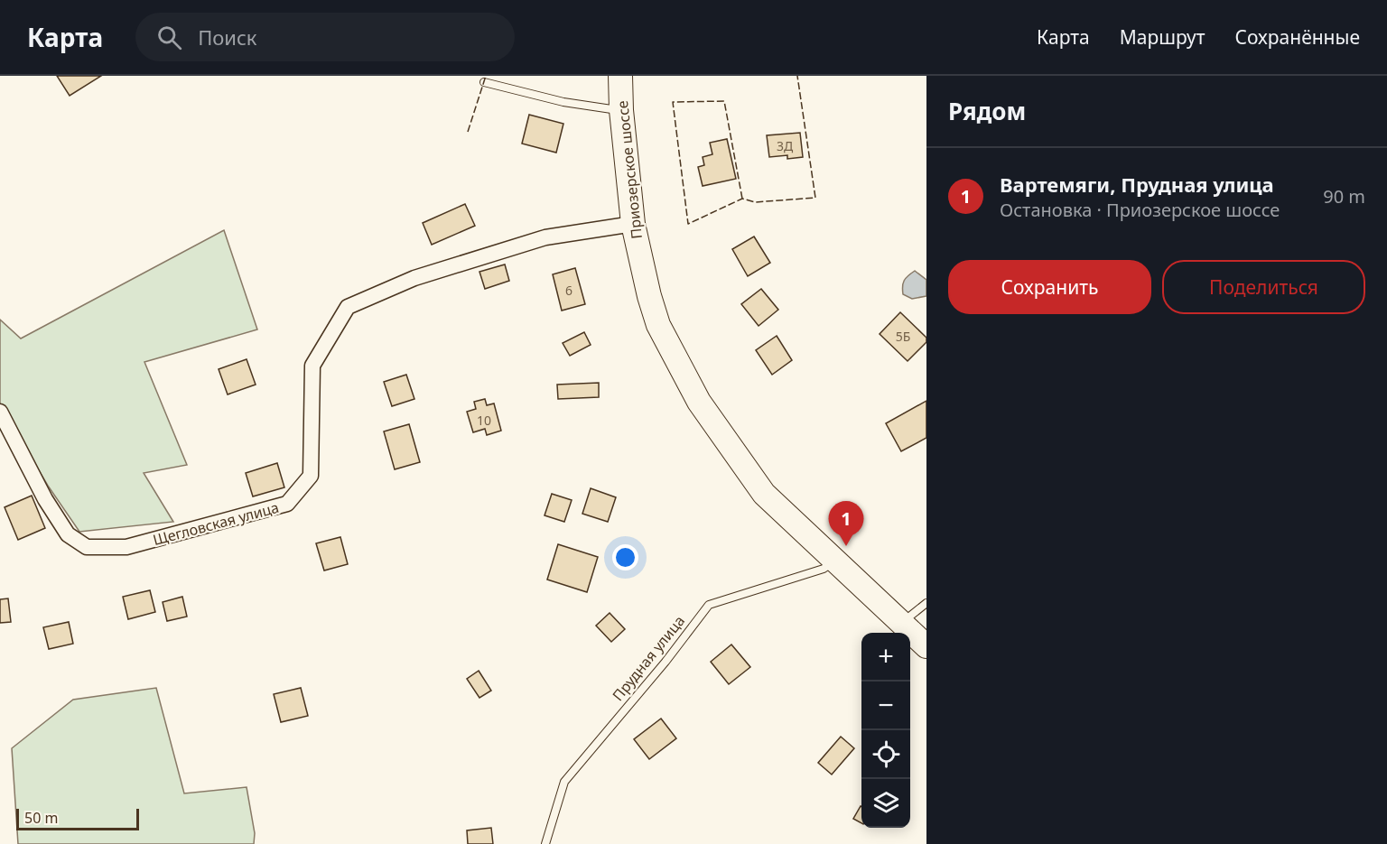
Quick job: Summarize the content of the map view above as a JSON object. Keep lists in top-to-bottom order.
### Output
{
  "streets": {
    "main road": ["Приозерское шоссе"],
    "street": ["Щегловская улица"],
    "lane": ["Прудная улица"]
  },
  "crossings": [
    ["Приозерское шоссе", "Щегловская улица"],
    ["Приозерское шоссе", "Прудная улица"]
  ],
  "house_numbers": [
    "3Д",
    "6",
    "5Б",
    "10"
  ],
  "scale_bar": "50 m",
  "page": {
    "header": "Карта",
    "search": "Поиск",
    "nav": ["Карта", "Маршрут", "Сохранённые"],
    "heading": "Рядом",
    "list": [
      {
        "mark": "1",
        "name": "Вартемяги, Прудная улица",
        "note": "Остановка · Приозерское шоссе",
        "value": "90 m"
      }
    ],
    "buttons": ["Сохранить", "Поделиться"],
    "pins": "1",
    "map_buttons": ["+", "−"],
    "scale": "50 m"
  }
}
